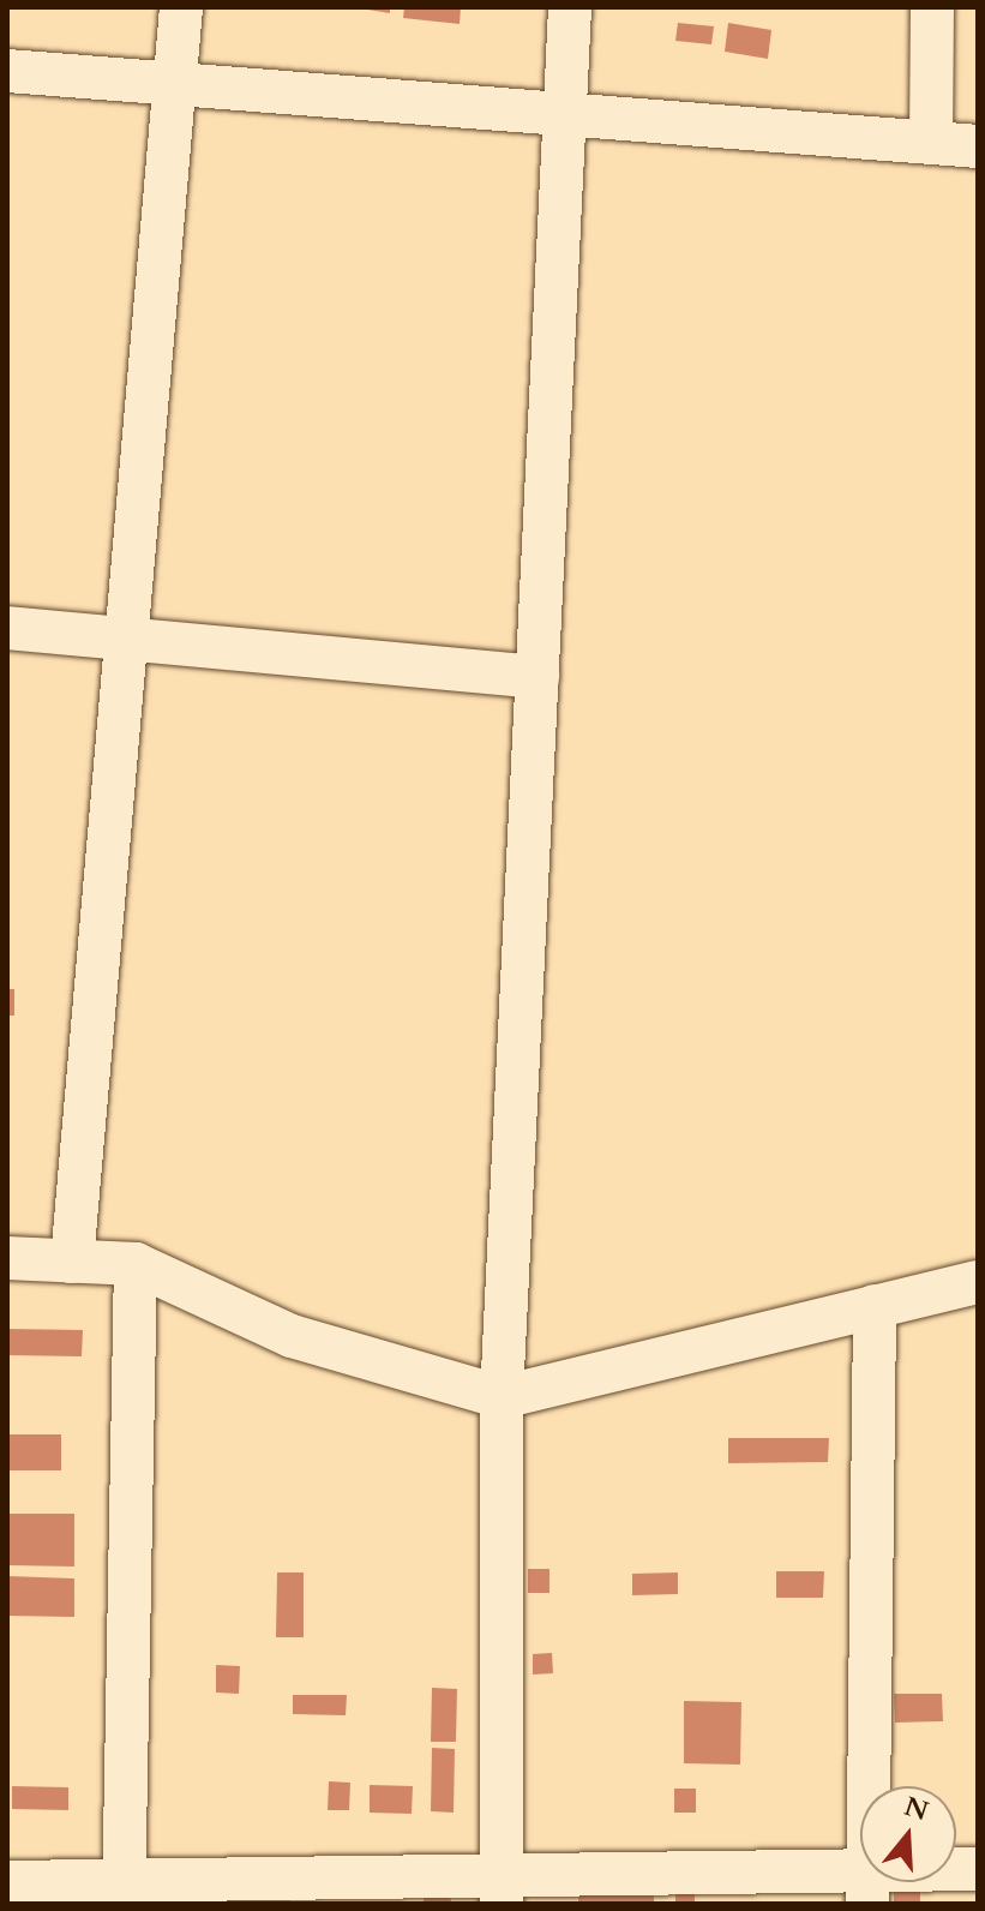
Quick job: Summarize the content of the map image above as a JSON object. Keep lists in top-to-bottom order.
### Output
{
  "north": "top"
}
